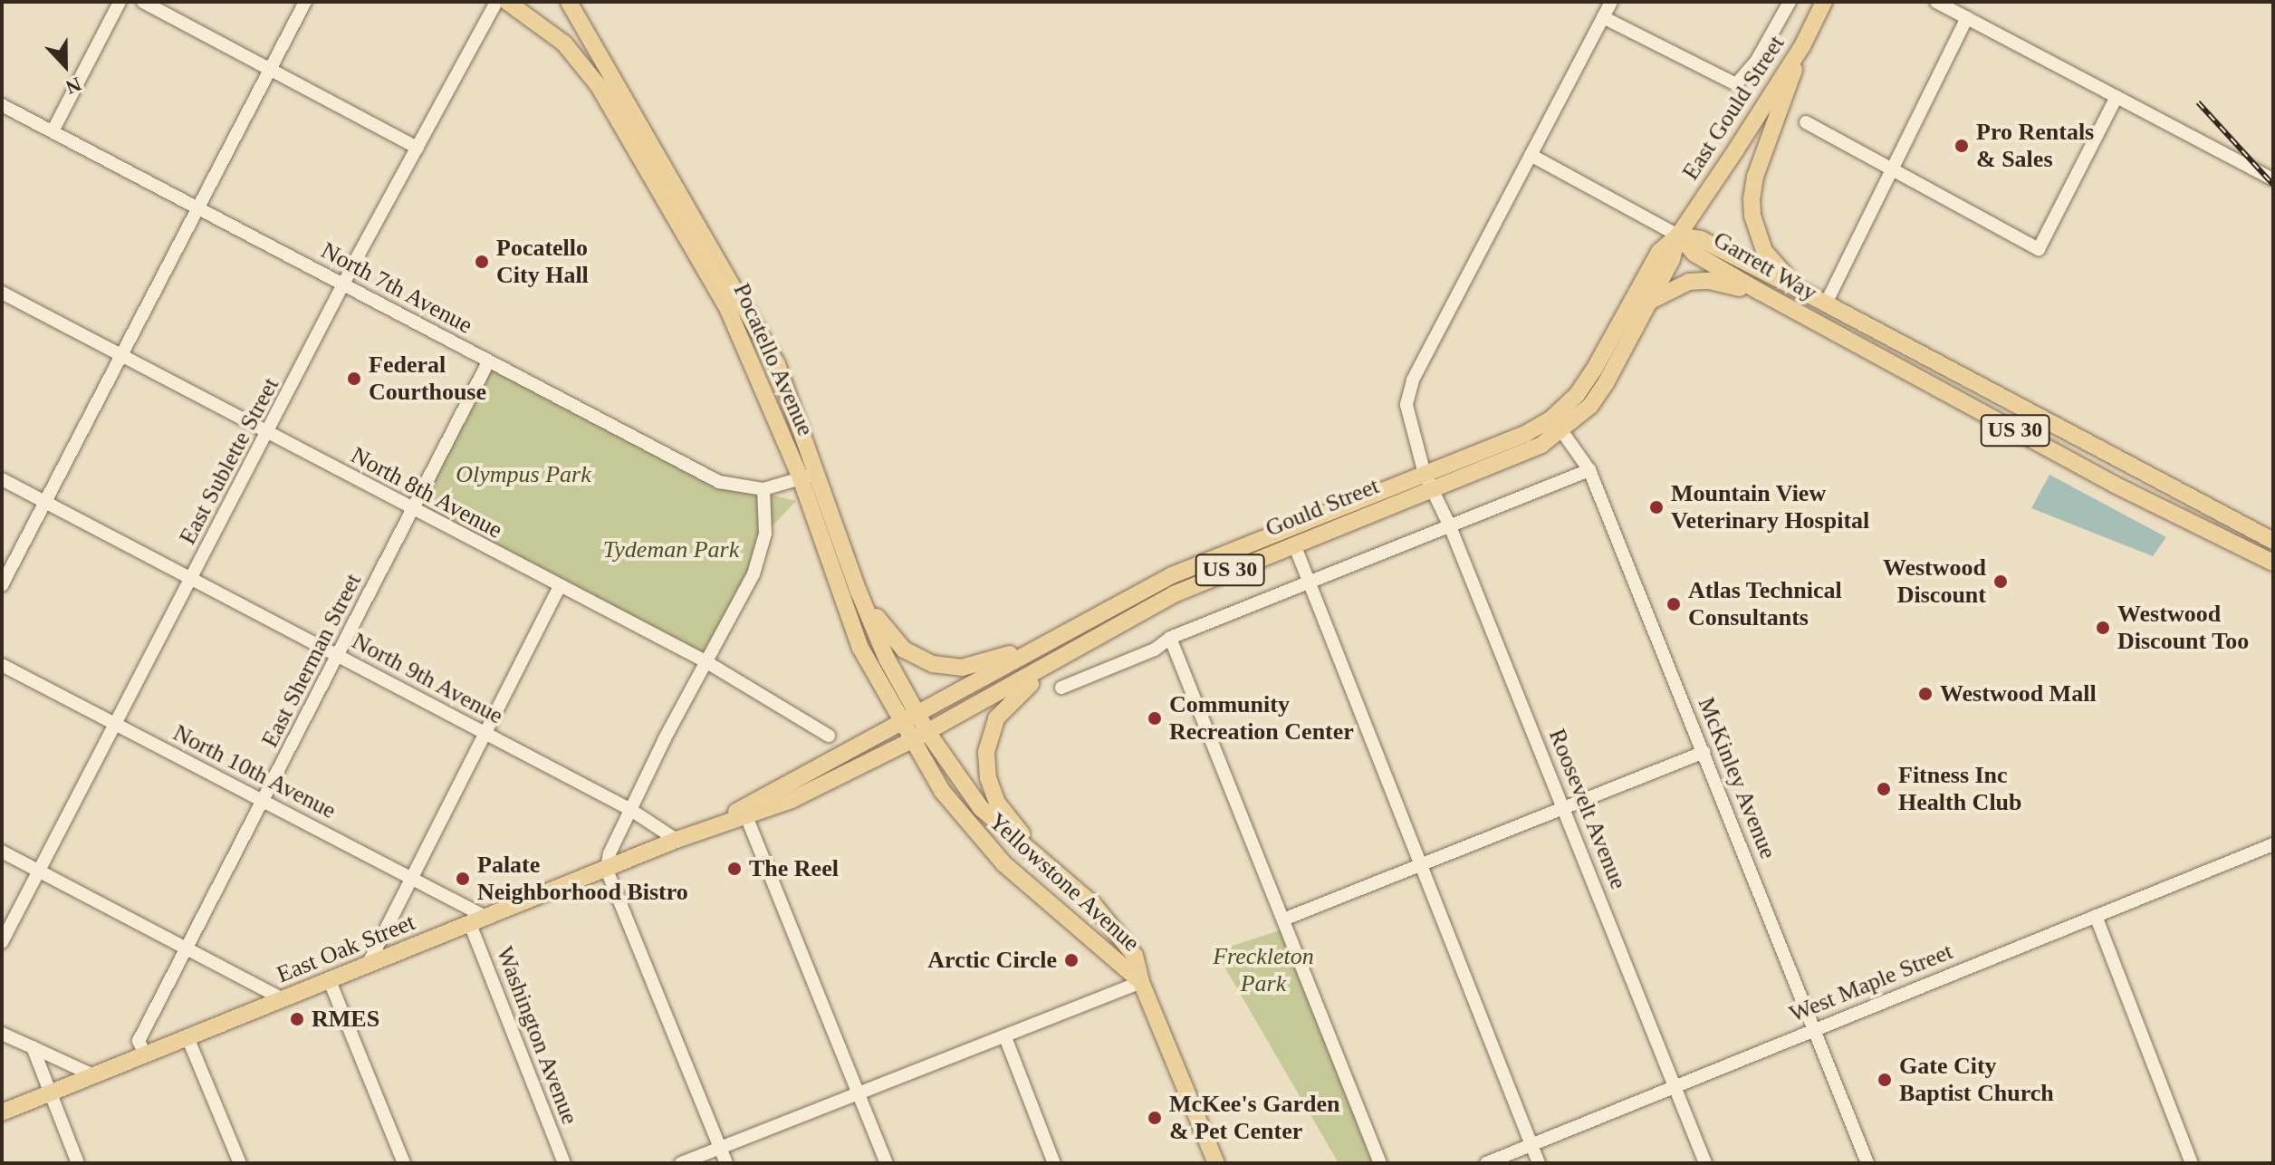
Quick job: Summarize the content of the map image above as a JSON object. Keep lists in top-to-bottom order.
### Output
{
  "streets": {
    "main road": [
      "East Gould Street",
      "Garrett Way",
      "Pocatello Avenue",
      "US 30",
      "Gould Street",
      "Yellowstone Avenue",
      "East Oak Street"
    ],
    "street": [
      "North 7th Avenue",
      "East Sublette Street",
      "North 8th Avenue",
      "East Sherman Street",
      "North 9th Avenue",
      "North 10th Avenue",
      "McKinley Avenue",
      "Roosevelt Avenue",
      "West Maple Street",
      "Washington Avenue"
    ]
  },
  "crossings": [
    ["East Gould Street", "Garrett Way"],
    ["East Gould Street", "US 30"],
    ["East Gould Street", "Gould Street"],
    ["East Gould Street", "McKinley Avenue"],
    ["Garrett Way", "US 30"],
    ["North 7th Avenue", "Pocatello Avenue"],
    ["North 7th Avenue", "East Sublette Street"],
    ["North 7th Avenue", "East Sherman Street"],
    ["Pocatello Avenue", "US 30"],
    ["Pocatello Avenue", "Gould Street"],
    ["Pocatello Avenue", "Yellowstone Avenue"],
    ["Pocatello Avenue", "East Oak Street"],
    ["US 30", "Gould Street"],
    ["East Sublette Street", "North 8th Avenue"],
    ["East Sublette Street", "North 9th Avenue"],
    ["East Sublette Street", "North 10th Avenue"],
    ["North 8th Avenue", "East Sherman Street"],
    ["Gould Street", "McKinley Avenue"],
    ["Gould Street", "Roosevelt Avenue"],
    ["Gould Street", "Yellowstone Avenue"],
    ["Gould Street", "East Oak Street"],
    ["East Sherman Street", "North 9th Avenue"],
    ["East Sherman Street", "North 10th Avenue"],
    ["East Sherman Street", "East Oak Street"],
    ["North 9th Avenue", "East Oak Street"],
    ["North 10th Avenue", "East Oak Street"],
    ["McKinley Avenue", "West Maple Street"],
    ["Roosevelt Avenue", "West Maple Street"],
    ["Yellowstone Avenue", "East Oak Street"],
    ["East Oak Street", "Washington Avenue"]
  ],
  "parks": ["Olympus Park", "Tydeman Park", "Freckleton Park"],
  "places": [
    "Pro Rentals & Sales",
    "Pocatello City Hall",
    "Federal Courthouse",
    "Mountain View Veterinary Hospital",
    "Westwood Discount",
    "Atlas Technical Consultants",
    "Westwood Discount Too",
    "Westwood Mall",
    "Community Recreation Center",
    "Fitness Inc Health Club",
    "The Reel",
    "Palate Neighborhood Bistro",
    "Arctic Circle",
    "RMES",
    "Gate City Baptist Church",
    "McKee's Garden & Pet Center"
  ],
  "north": "bottom"
}
